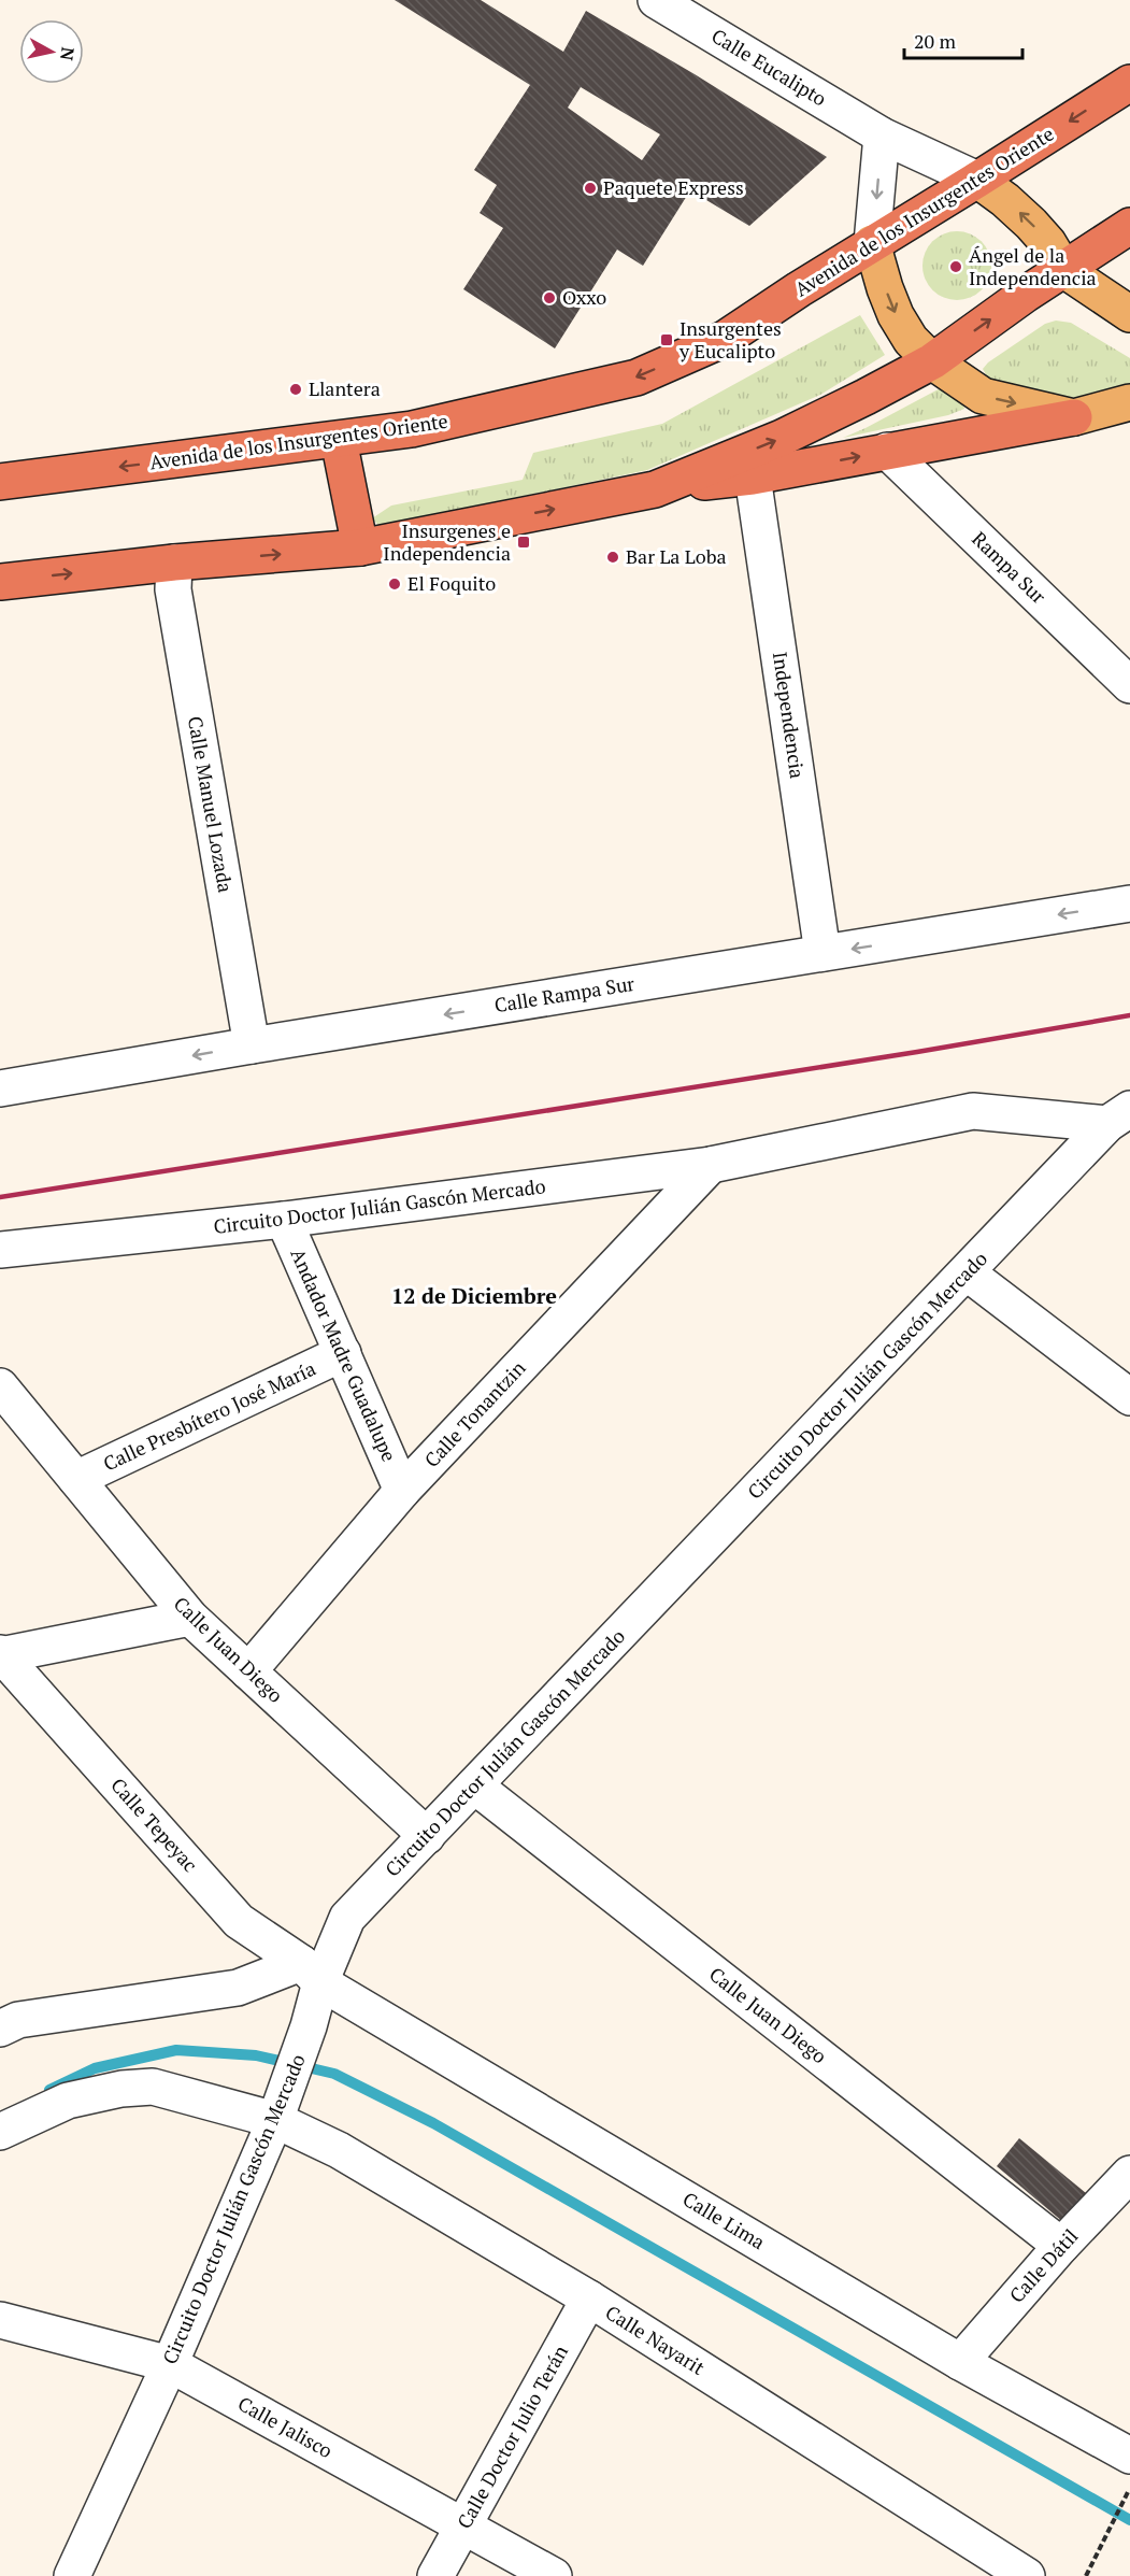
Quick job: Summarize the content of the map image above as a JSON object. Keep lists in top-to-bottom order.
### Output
{
  "streets": {
    "highway": ["Avenida de los Insurgentes Oriente"],
    "main road": ["Calle Eucalipto"],
    "street": [
      "Rampa Sur",
      "Independencia",
      "Calle Manuel Lozada",
      "Calle Rampa Sur",
      "Circuito Doctor Julián Gascón Mercado",
      "Andador Madre Guadalupe",
      "Calle Tonantzin",
      "Calle Presbítero José María",
      "Calle Juan Diego",
      "Calle Tepeyac",
      "Calle Lima",
      "Calle Dátil",
      "Calle Nayarit",
      "Calle Jalisco",
      "Calle Doctor Julio Terán"
    ]
  },
  "crossings": [
    ["Calle Eucalipto", "Avenida de los Insurgentes Oriente"],
    ["Independencia", "Calle Rampa Sur"],
    ["Calle Manuel Lozada", "Calle Rampa Sur"],
    ["Circuito Doctor Julián Gascón Mercado", "Andador Madre Guadalupe"],
    ["Circuito Doctor Julián Gascón Mercado", "Calle Tonantzin"],
    ["Circuito Doctor Julián Gascón Mercado", "Calle Juan Diego"],
    ["Circuito Doctor Julián Gascón Mercado", "Calle Tepeyac"],
    ["Circuito Doctor Julián Gascón Mercado", "Calle Lima"],
    ["Circuito Doctor Julián Gascón Mercado", "Calle Nayarit"],
    ["Circuito Doctor Julián Gascón Mercado", "Calle Jalisco"],
    ["Andador Madre Guadalupe", "Calle Tonantzin"],
    ["Andador Madre Guadalupe", "Calle Presbítero José María"],
    ["Calle Tonantzin", "Calle Juan Diego"],
    ["Calle Presbítero José María", "Calle Juan Diego"],
    ["Calle Juan Diego", "Calle Dátil"],
    ["Calle Tepeyac", "Calle Lima"],
    ["Calle Lima", "Calle Dátil"],
    ["Calle Nayarit", "Calle Doctor Julio Terán"],
    ["Calle Jalisco", "Calle Doctor Julio Terán"]
  ],
  "one_way": ["Calle Rampa Sur"],
  "districts": ["12 de Diciembre"],
  "places": {
    "other": [
      "Paquete Express",
      "Ángel de la Independencia",
      "Oxxo",
      "Llantera",
      "Bar La Loba",
      "El Foquito"
    ],
    "transit": ["Insurgentes y Eucalipto", "Insurgenes e Independencia"]
  },
  "scale_bar": "20 m",
  "north": "right"
}
